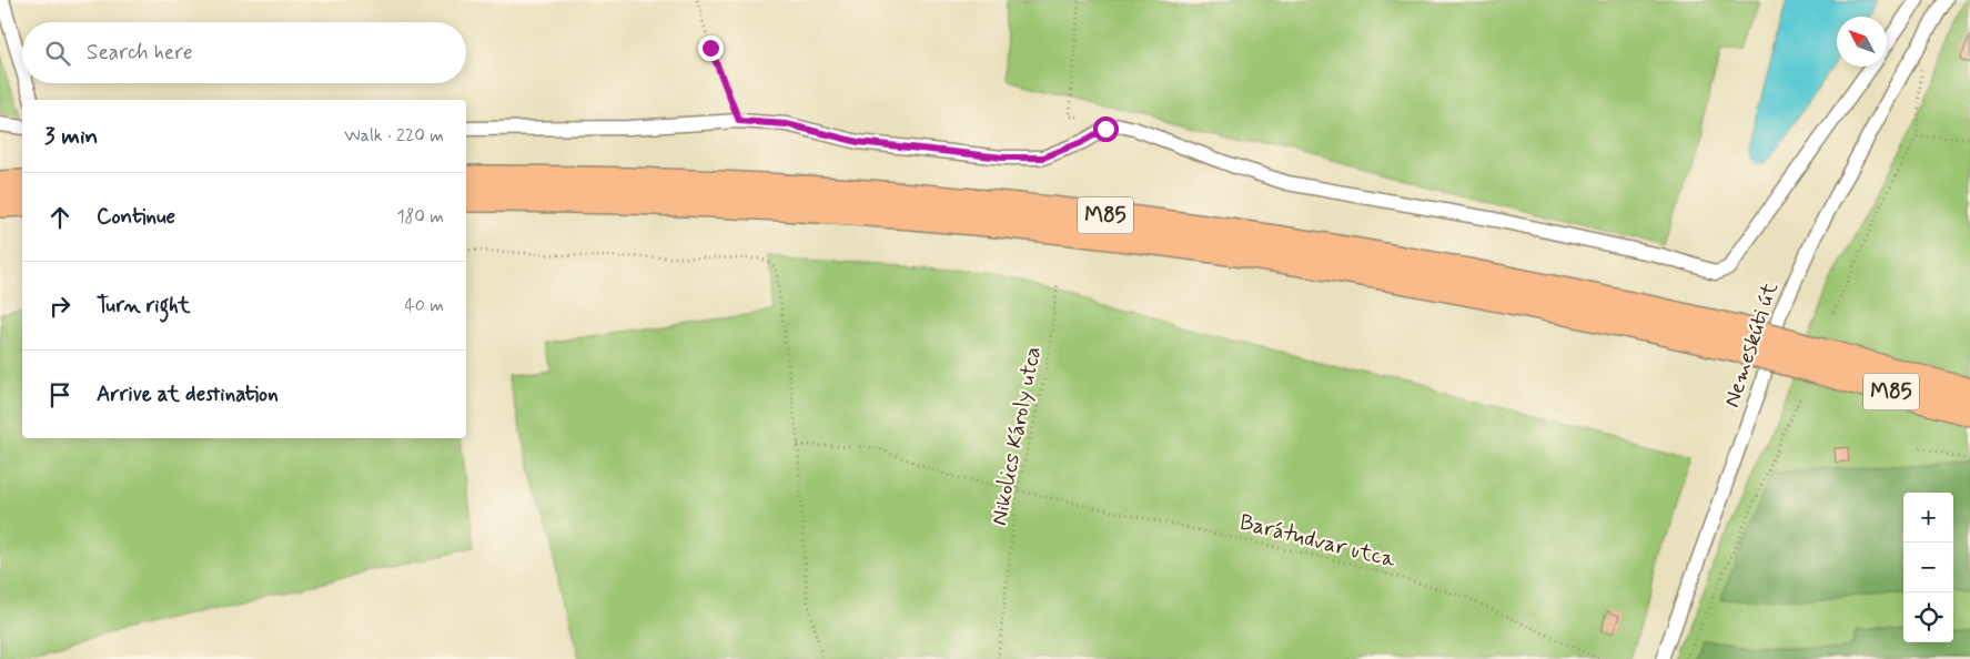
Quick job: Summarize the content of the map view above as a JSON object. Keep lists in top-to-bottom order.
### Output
{
  "streets": {
    "highway": ["M85"],
    "street": ["Nemeskúti út"],
    "path": ["Nikolics Károly utca", "Barátudvar utca"]
  },
  "crossings": [
    ["Nikolics Károly utca", "Barátudvar utca"]
  ],
  "north": "top left",
  "page": {
    "search": "Search here",
    "heading": ["3 min", "Walk · 220 m"],
    "list": [
      ["Continue", "180 m"],
      ["Turn right", "40 m"],
      "Arrive at destination"
    ],
    "map_buttons": ["+", "−"]
  }
}
